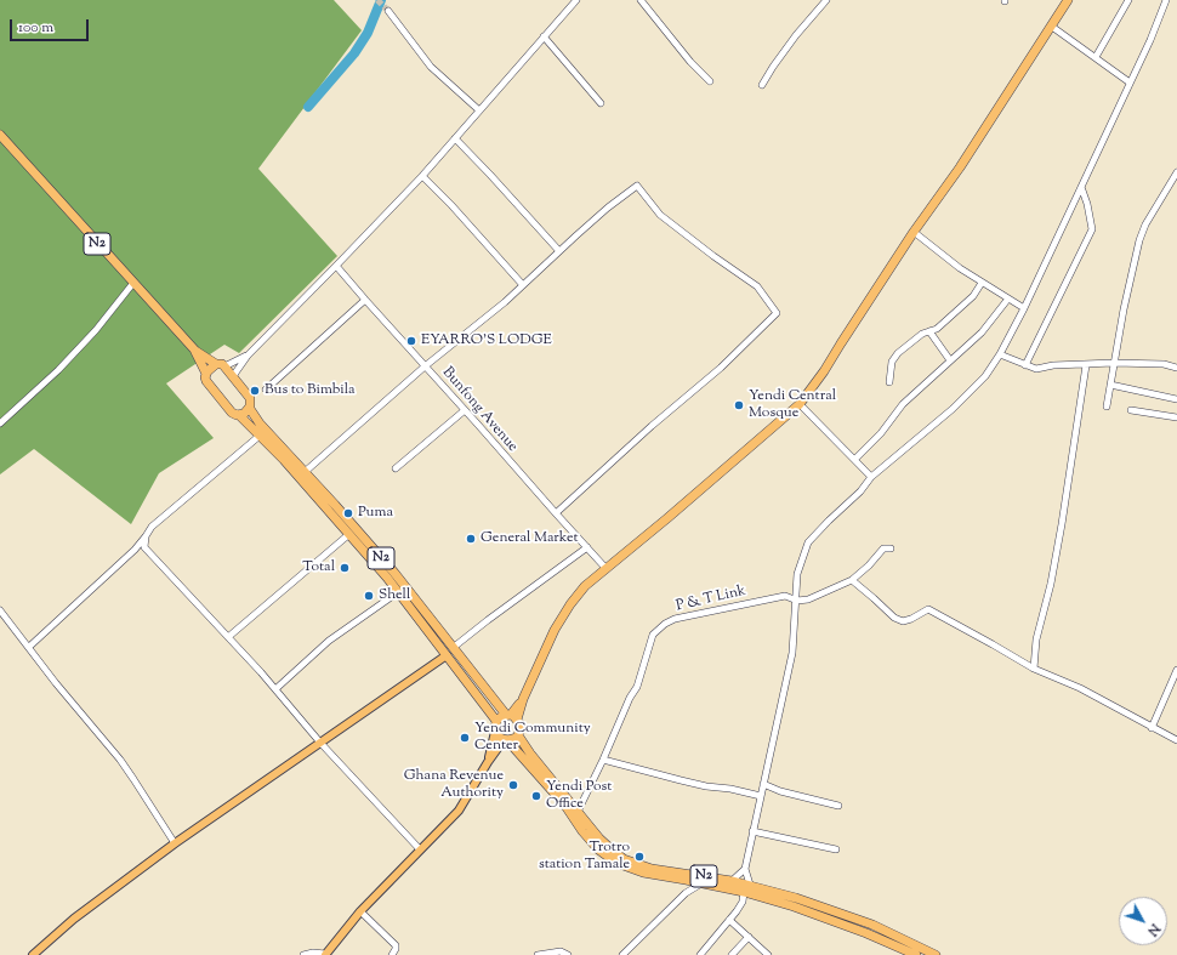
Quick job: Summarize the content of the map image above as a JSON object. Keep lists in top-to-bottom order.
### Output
{
  "streets": {
    "highway": ["N2"],
    "street": ["Bunfong Avenue", "P & T Link"]
  },
  "crossings": [
    ["N2", "P & T Link"]
  ],
  "places": [
    "EYARRO'S LODGE",
    "Bus to Bimbila",
    "Yendi Central Mosque",
    "Puma",
    "General Market",
    "Total",
    "Shell",
    "Yendi Community Center",
    "Ghana Revenue Authority",
    "Yendi Post Office",
    "Trotro station Tamale"
  ],
  "scale_bar": "100 m",
  "north": "bottom right"
}
